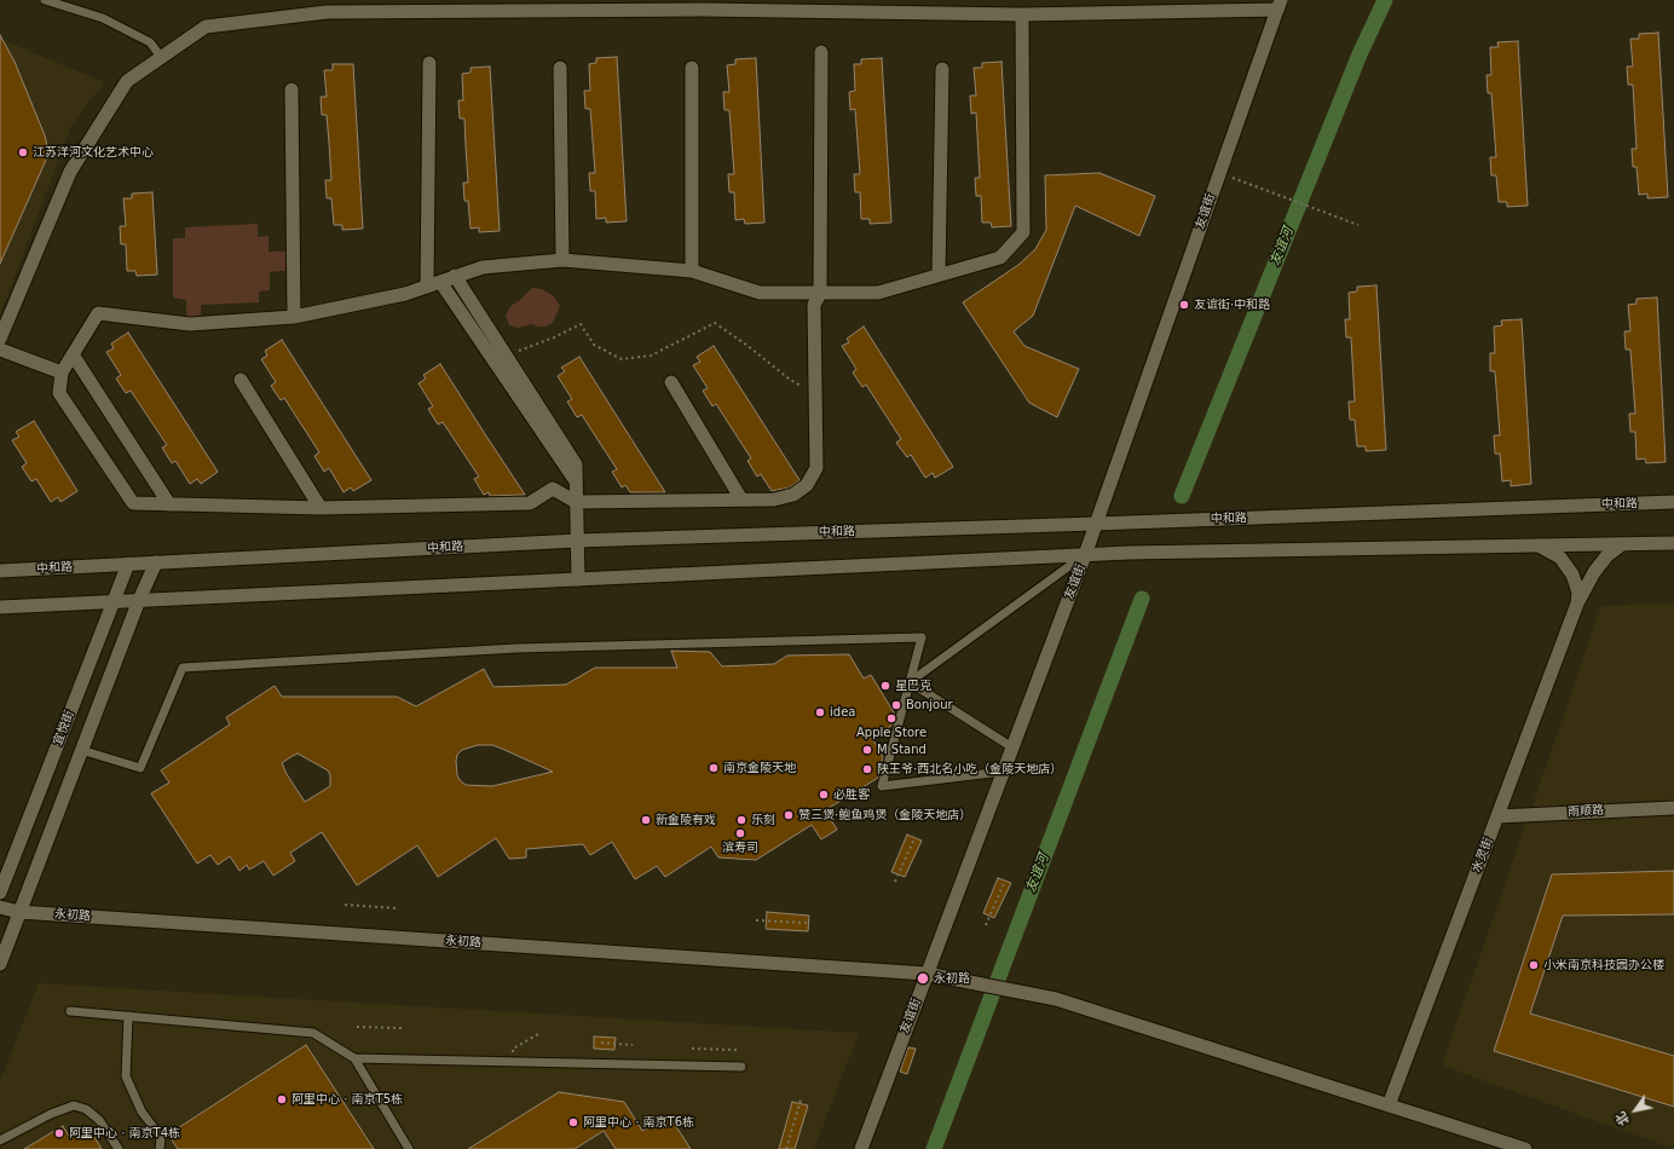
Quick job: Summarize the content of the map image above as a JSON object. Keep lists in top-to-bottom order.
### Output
{
  "streets": {
    "street": [
      "友谊街",
      "中和路",
      "宜悦街",
      "雨顺路",
      "水灵街",
      "永初路"
    ]
  },
  "crossings": [
    ["友谊街", "中和路"],
    ["友谊街", "永初路"],
    ["中和路", "宜悦街"],
    ["雨顺路", "水灵街"],
    ["水灵街", "永初路"]
  ],
  "water": ["友谊河"],
  "places": [
    "江苏洋河文化艺术中心",
    "友谊街·中和路",
    "星巴克",
    "Bonjour",
    "idea",
    "Apple Store",
    "M Stand",
    "南京金陵天地",
    "陕王爷·西北名小吃（金陵天地店）",
    "必胜客",
    "赞三煲·鲍鱼鸡煲（金陵天地店）",
    "新金陵有戏",
    "乐刻",
    "滨寿司",
    "小米南京科技园办公楼",
    "永初路",
    "阿里中心 · 南京T5栋",
    "阿里中心 · 南京T6栋",
    "阿里中心 · 南京T4栋"
  ],
  "north": "bottom left"
}
